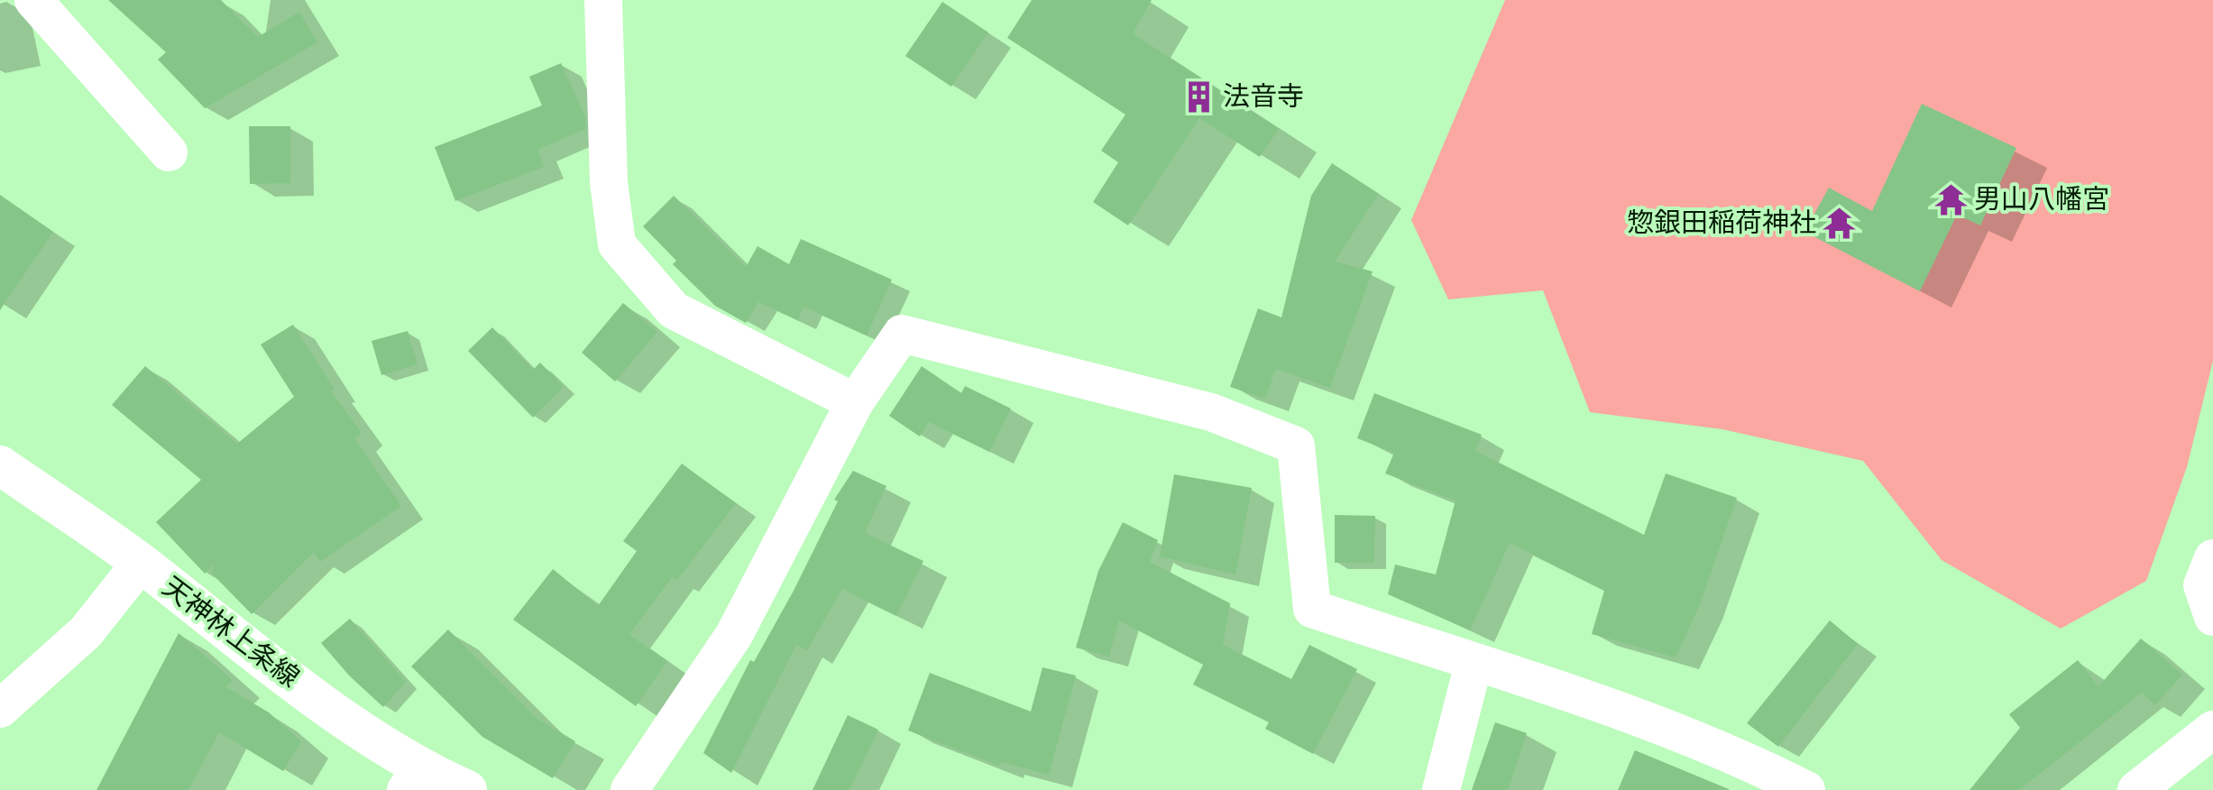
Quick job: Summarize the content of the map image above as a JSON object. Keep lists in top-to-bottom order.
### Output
{
  "streets": {
    "main road": ["天神林上条線"]
  },
  "places": {
    "building": ["法音寺"],
    "temple": ["男山八幡宮", "惣銀田稲荷神社"]
  }
}
